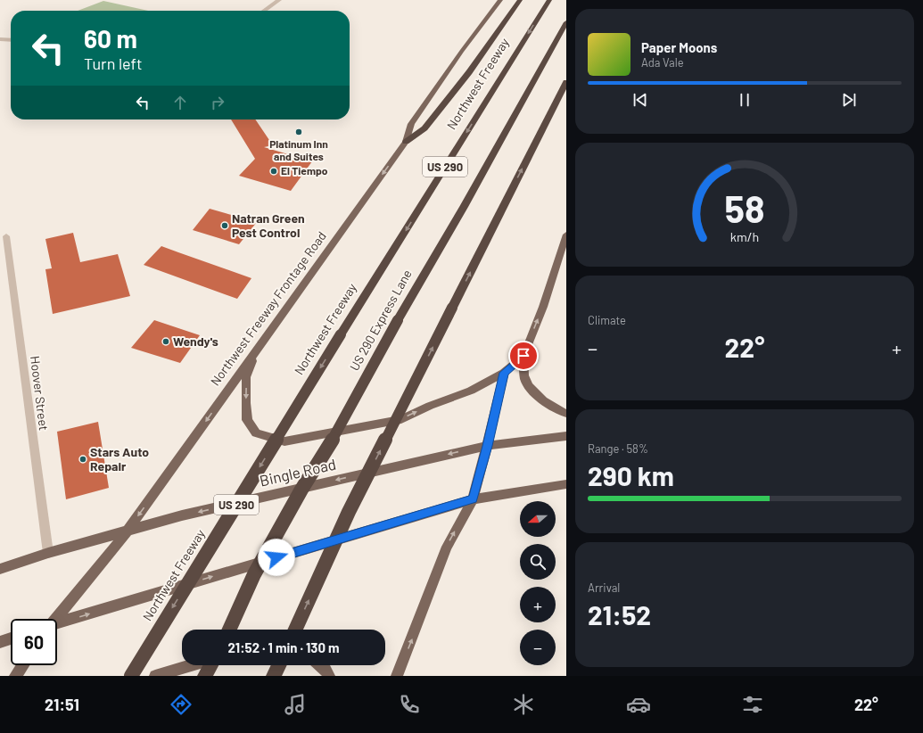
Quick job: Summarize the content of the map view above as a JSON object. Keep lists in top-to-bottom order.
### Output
{
  "streets": {
    "highway": ["Northwest Freeway", "US 290", "US 290 Express Lane"],
    "main road": ["Northwest Freeway Frontage Road", "Bingle Road"],
    "street": ["Hoover Street"]
  },
  "crossings": [
    ["Northwest Freeway Frontage Road", "Bingle Road"],
    ["Hoover Street", "Bingle Road"]
  ],
  "one_way": ["Northwest Freeway Frontage Road"],
  "places": [
    "Platinum Inn and Suites",
    "El Tiempo",
    "Natran Green Pest Control",
    "Wendy's",
    "Stars Auto Repair"
  ],
  "north": "left",
  "page": {
    "turn": ["60 m", "Turn left"],
    "song": ["Paper Moons", "Ada Vale"],
    "tile": [
      "Climate",
      ["Range · 58%", "290 km"],
      ["Arrival", "21:52"]
    ],
    "heat": ["−", "22°", "+"],
    "map_buttons": ["+", "−"],
    "limit": "60",
    "trip": "21:52 · 1 min · 130 m",
    "tabs": ["21:51", "22°"],
    "gauge": ["58", "km/h"]
  }
}
